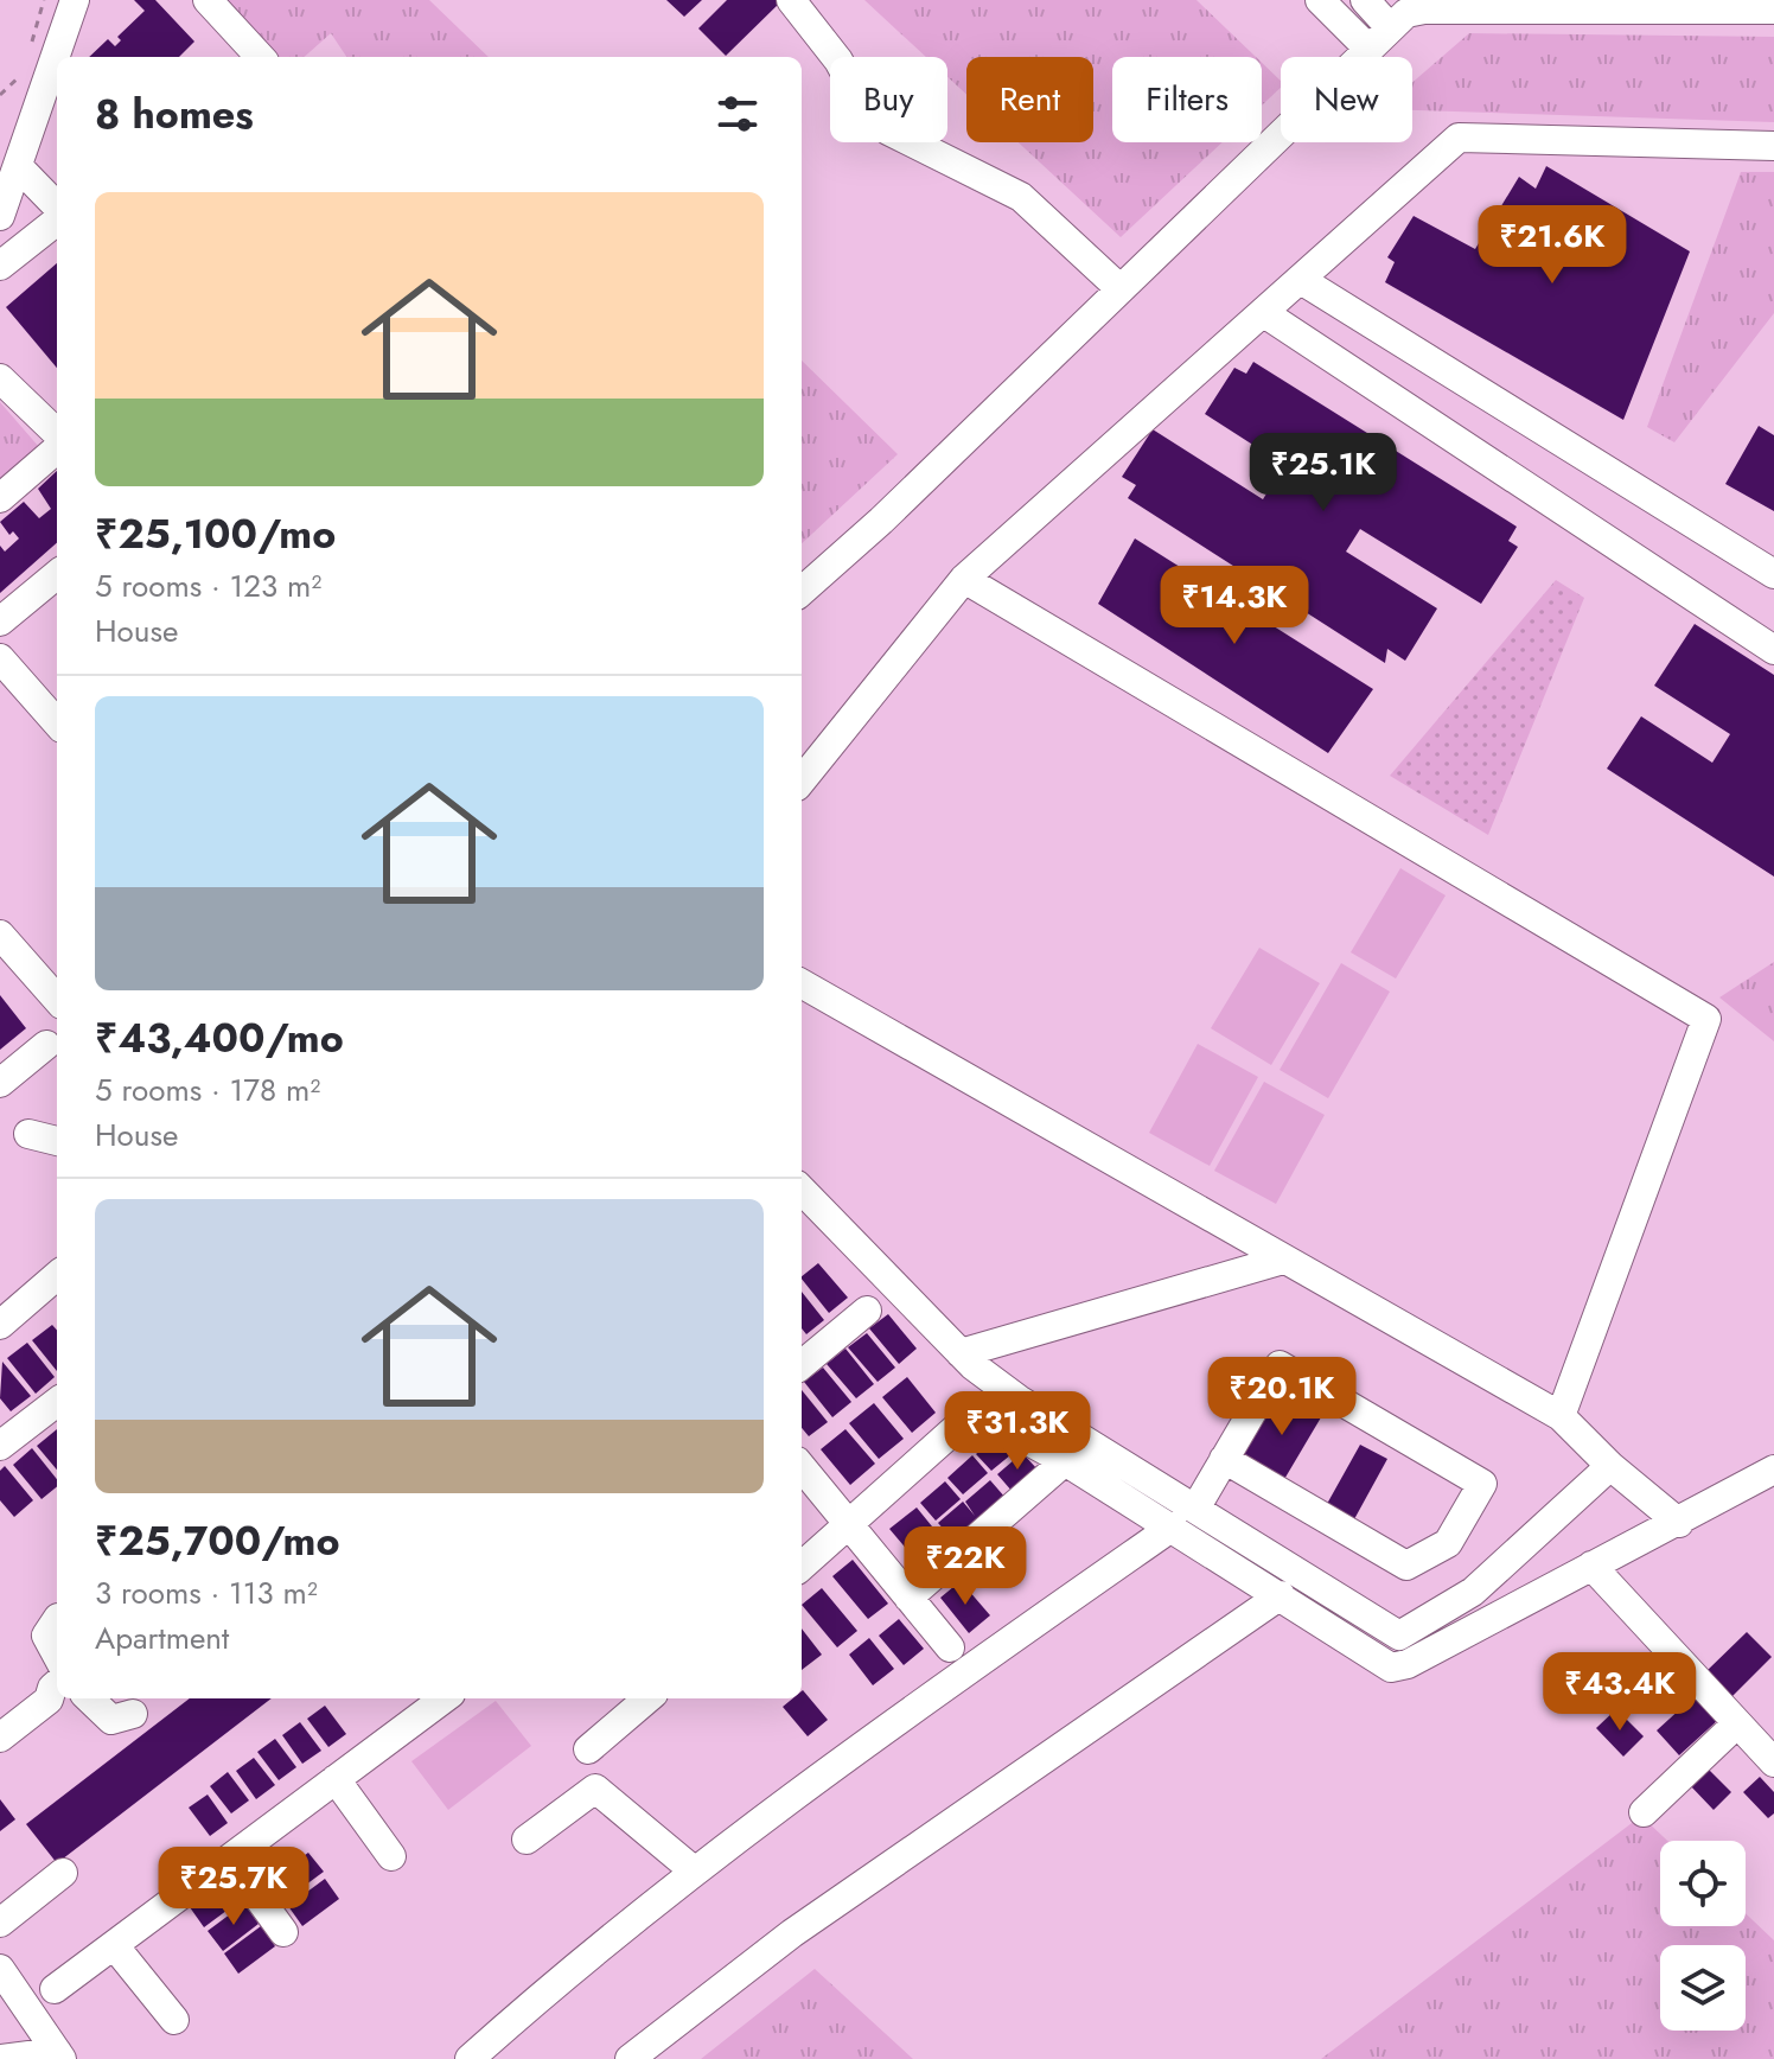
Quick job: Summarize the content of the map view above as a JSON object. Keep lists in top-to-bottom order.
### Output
{
  "page": {
    "chip": [
      "Buy",
      "Rent",
      "Filters",
      "New"
    ],
    "heading": "8 homes",
    "list": [
      {
        "name": "₹25,100/mo",
        "note": "5 rooms · 123 m² · House"
      },
      {
        "name": "₹43,400/mo",
        "note": "5 rooms · 178 m² · House"
      },
      {
        "name": "₹25,700/mo",
        "note": "3 rooms · 113 m² · Apartment"
      }
    ],
    "price": [
      "₹21.6K",
      "₹25.1K",
      "₹14.3K",
      "₹20.1K",
      "₹31.3K",
      "₹22K",
      "₹43.4K",
      "₹25.7K"
    ]
  }
}
